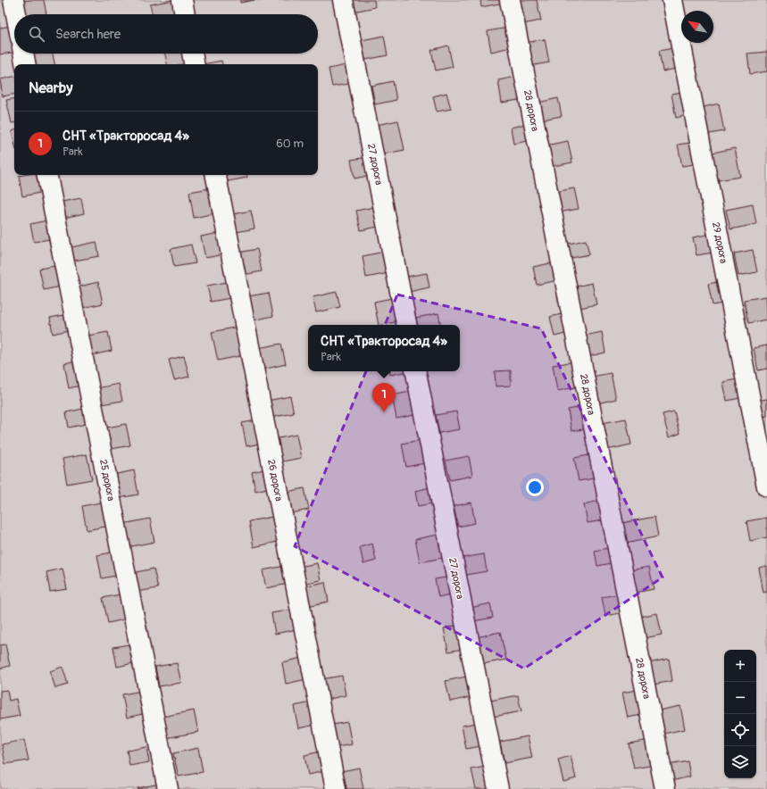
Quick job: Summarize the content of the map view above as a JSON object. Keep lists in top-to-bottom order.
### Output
{
  "streets": {
    "lane": [
      "28 дорога",
      "27 дорога",
      "29 дорога",
      "25 дорога",
      "26 дорога"
    ]
  },
  "north": "top left",
  "page": {
    "search": "Search here",
    "heading": "Nearby",
    "list": [
      {
        "mark": "1",
        "name": "СНТ «Тракторосад 4»",
        "note": "Park",
        "value": "60 m"
      }
    ],
    "popup": ["СНТ «Тракторосад 4»", "Park"],
    "pins": "1",
    "map_buttons": ["+", "−"]
  }
}
